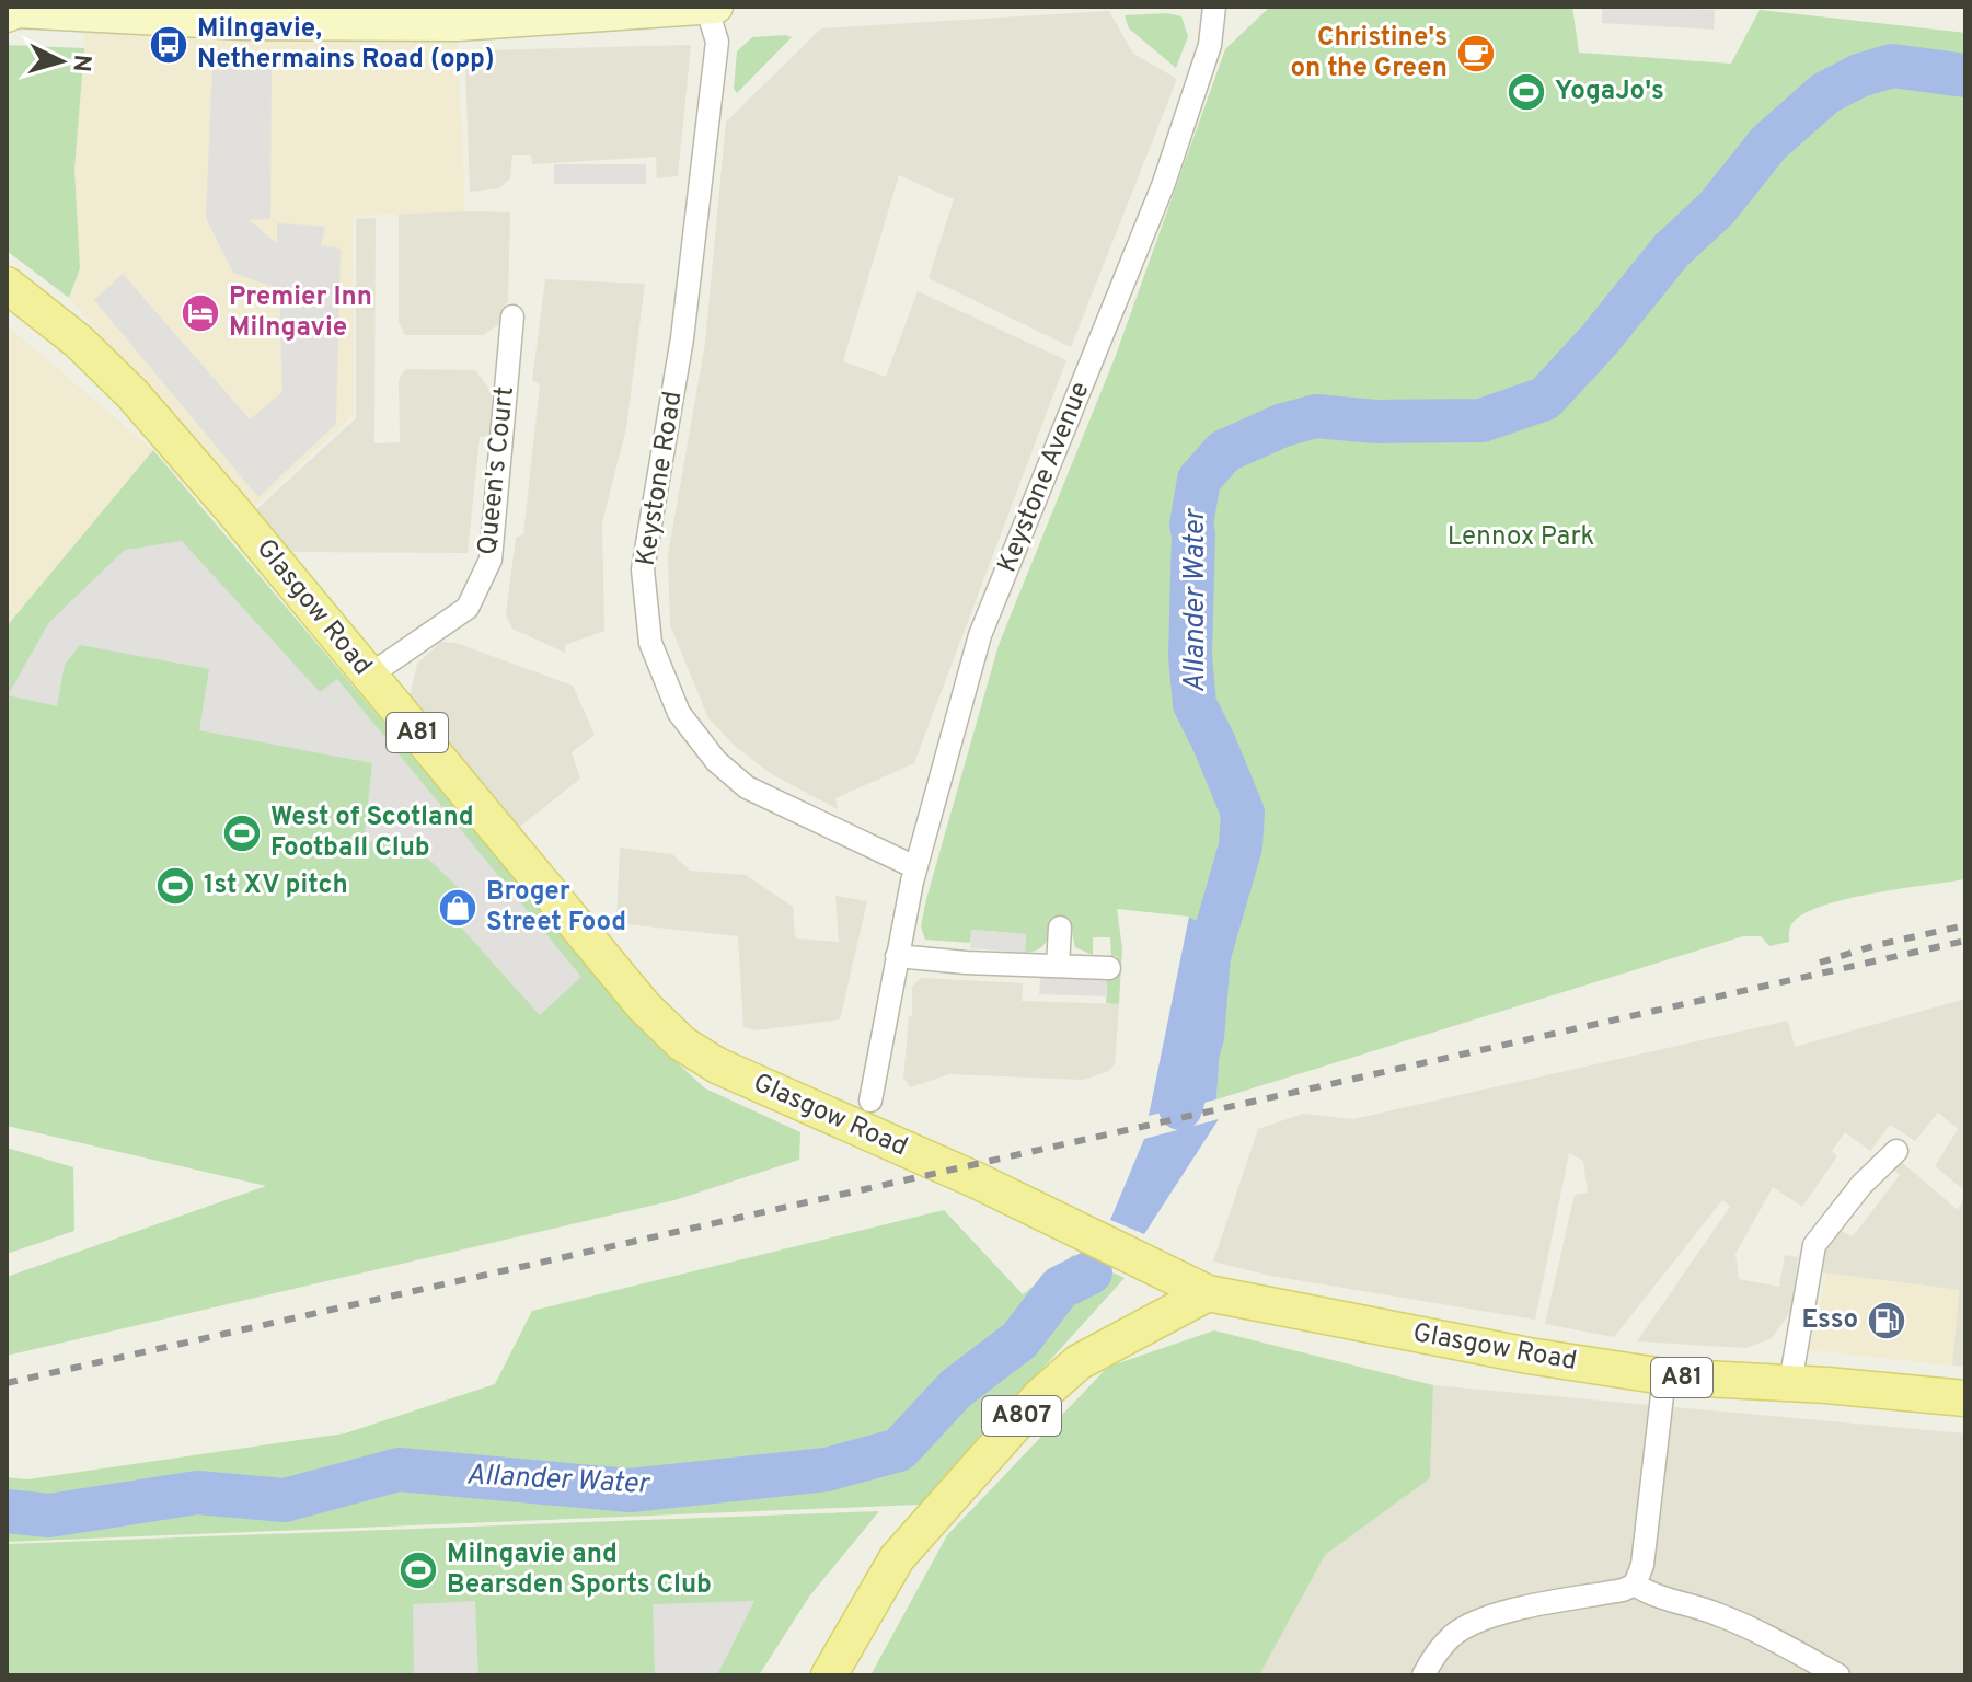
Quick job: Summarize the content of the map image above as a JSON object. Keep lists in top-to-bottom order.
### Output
{
  "streets": {
    "main road": ["Glasgow Road", "A81", "A807"],
    "street": ["Queen's Court", "Keystone Avenue", "Keystone Road"]
  },
  "crossings": [
    ["Queen's Court", "Glasgow Road"],
    ["Keystone Avenue", "Keystone Road"],
    ["Glasgow Road", "A807"]
  ],
  "water": ["Allander Water"],
  "parks": ["Lennox Park"],
  "places": {
    "bus stop": ["Milngavie, Nethermains Road (opp)"],
    "cafe": ["Christine's on the Green"],
    "sports": [
      "YogaJo's",
      "West of Scotland Football Club",
      "1st XV pitch",
      "Milngavie and Bearsden Sports Club"
    ],
    "hotel": ["Premier Inn Milngavie"],
    "shop": ["Broger Street Food"],
    "fuel station": ["Esso"]
  },
  "north": "right"
}
